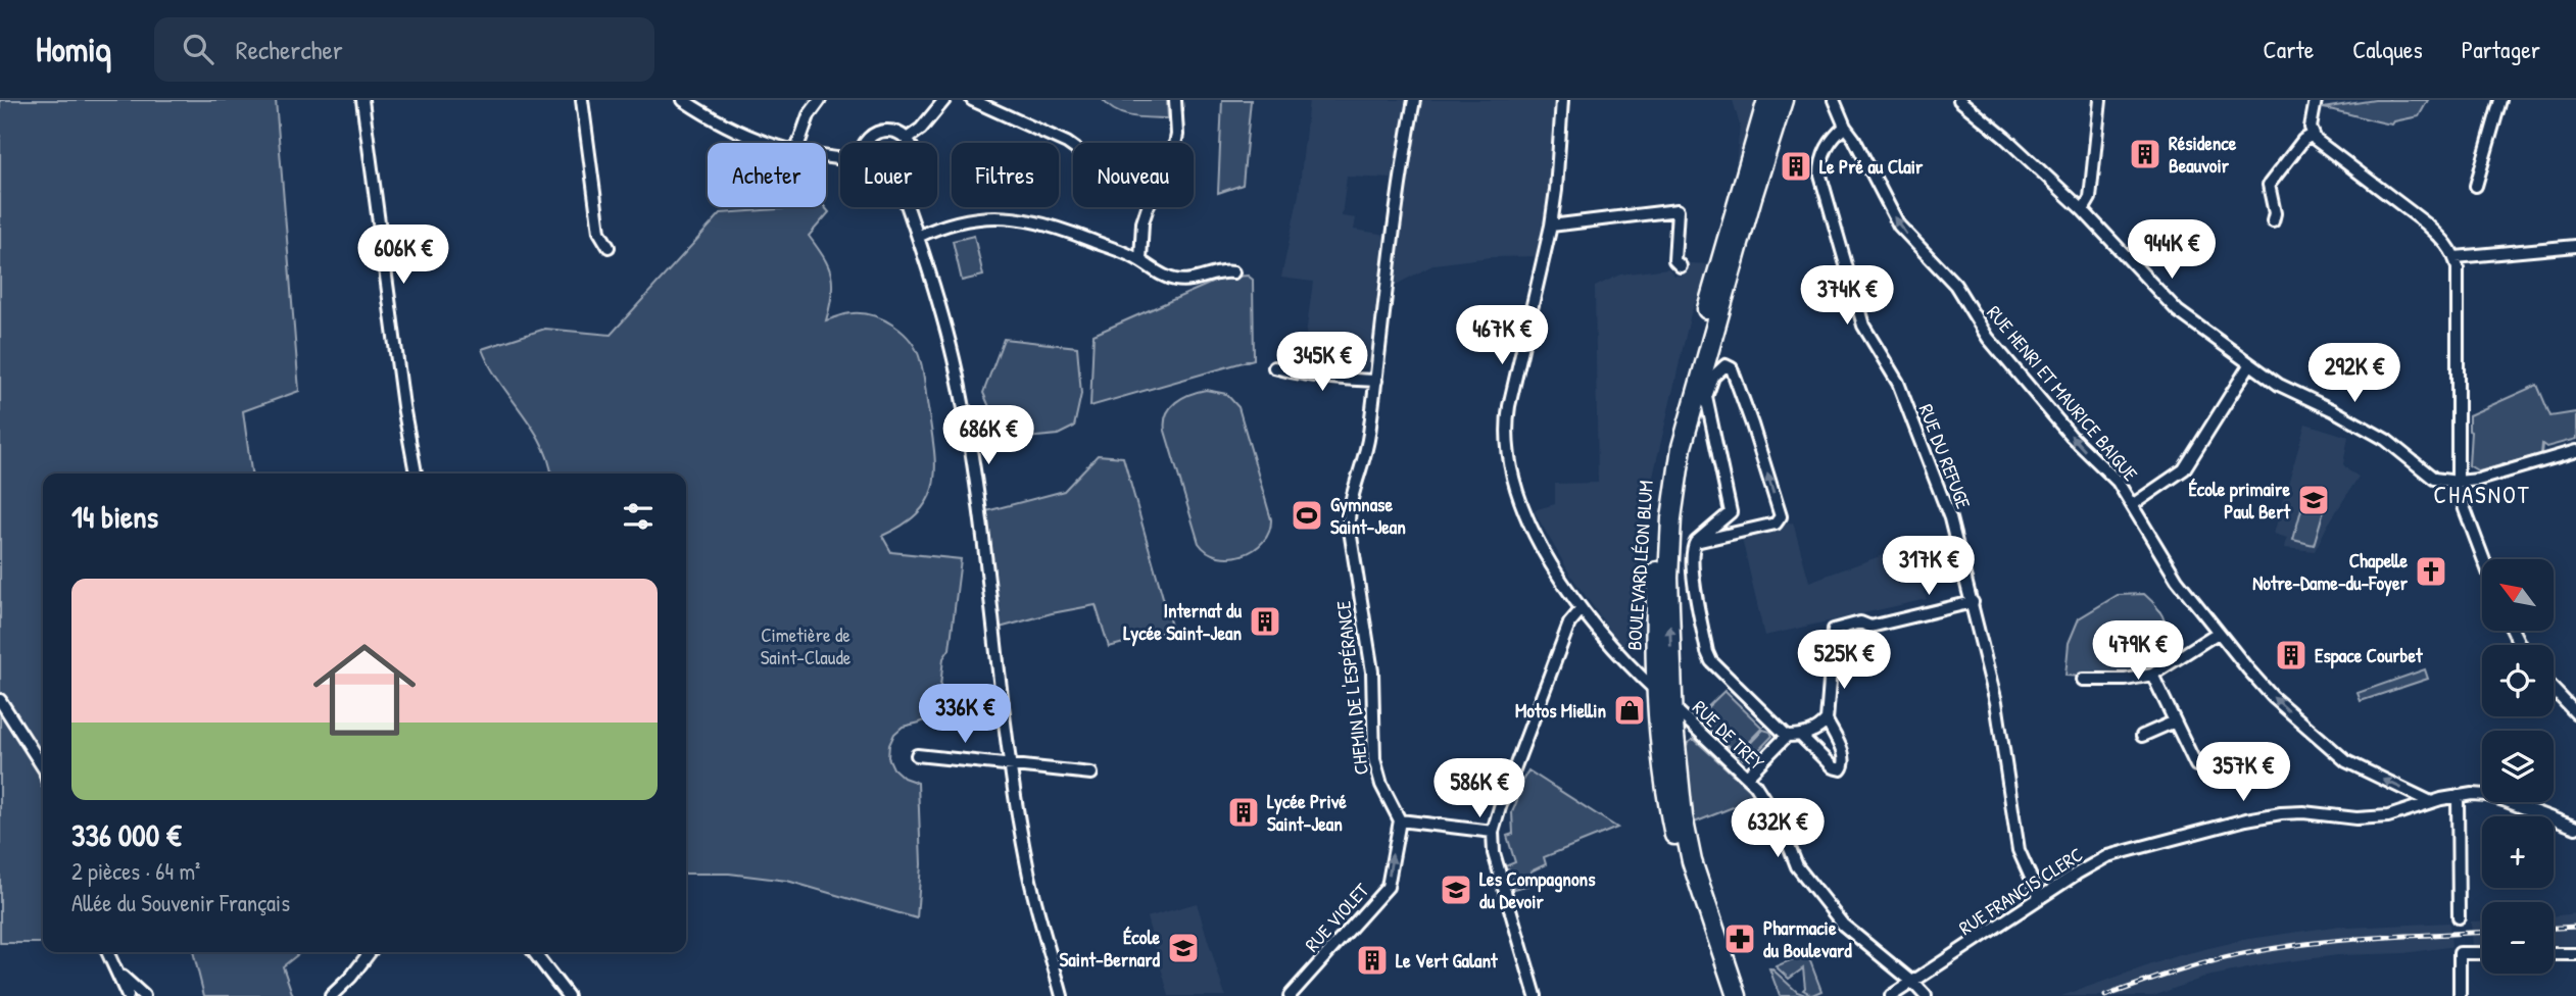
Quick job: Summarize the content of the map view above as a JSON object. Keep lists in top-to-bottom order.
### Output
{
  "streets": {
    "main road": ["BOULEVARD LÉON BLUM"],
    "street": [
      "RUE HENRI ET MAURICE BAIGUE",
      "RUE DU REFUGE",
      "CHEMIN DE L'ESPÉRANCE",
      "RUE DE TREY",
      "RUE FRANCIS CLERC",
      "RUE VIOLET"
    ]
  },
  "crossings": [
    ["RUE HENRI ET MAURICE BAIGUE", "RUE DU REFUGE"],
    ["RUE HENRI ET MAURICE BAIGUE", "RUE FRANCIS CLERC"],
    ["RUE DU REFUGE", "RUE FRANCIS CLERC"],
    ["BOULEVARD LÉON BLUM", "RUE DE TREY"],
    ["CHEMIN DE L'ESPÉRANCE", "RUE VIOLET"],
    ["RUE DE TREY", "RUE FRANCIS CLERC"]
  ],
  "one_way": ["RUE HENRI ET MAURICE BAIGUE", "RUE VIOLET"],
  "districts": ["CHASNOT"],
  "parks": ["Cimetière de Saint-Claude"],
  "places": {
    "building": [
      "Résidence Beauvoir",
      "Le Pré au Clair",
      "Internat du Lycée Saint-Jean",
      "Espace Courbet",
      "Lycée Privé Saint-Jean",
      "Le Vert Galant"
    ],
    "school or university": ["École primaire Paul Bert", "Les Compagnons du Devoir", "École Saint-Bernard"],
    "sports": ["Gymnase Saint-Jean"],
    "church": ["Chapelle Notre-Dame-du-Foyer"],
    "shop": ["Motos Miellin"],
    "pharmacy": ["Pharmacie du Boulevard"]
  },
  "north": "top left",
  "page": {
    "header": "Homiq",
    "search": "Rechercher",
    "nav": ["Carte", "Calques", "Partager"],
    "chip": [
      "Acheter",
      "Louer",
      "Filtres",
      "Nouveau"
    ],
    "price": [
      "944K €",
      "606K €",
      "374K €",
      "467K €",
      "345K €",
      "292K €",
      "686K €",
      "317K €",
      "479K €",
      "525K €",
      "336K €",
      "357K €",
      "586K €",
      "632K €"
    ],
    "heading": "14 biens",
    "map_buttons": ["+", "−"],
    "list": [
      {
        "name": "336 000 €",
        "note": "2 pièces · 64 m² · Allée du Souvenir Français"
      }
    ]
  }
}
